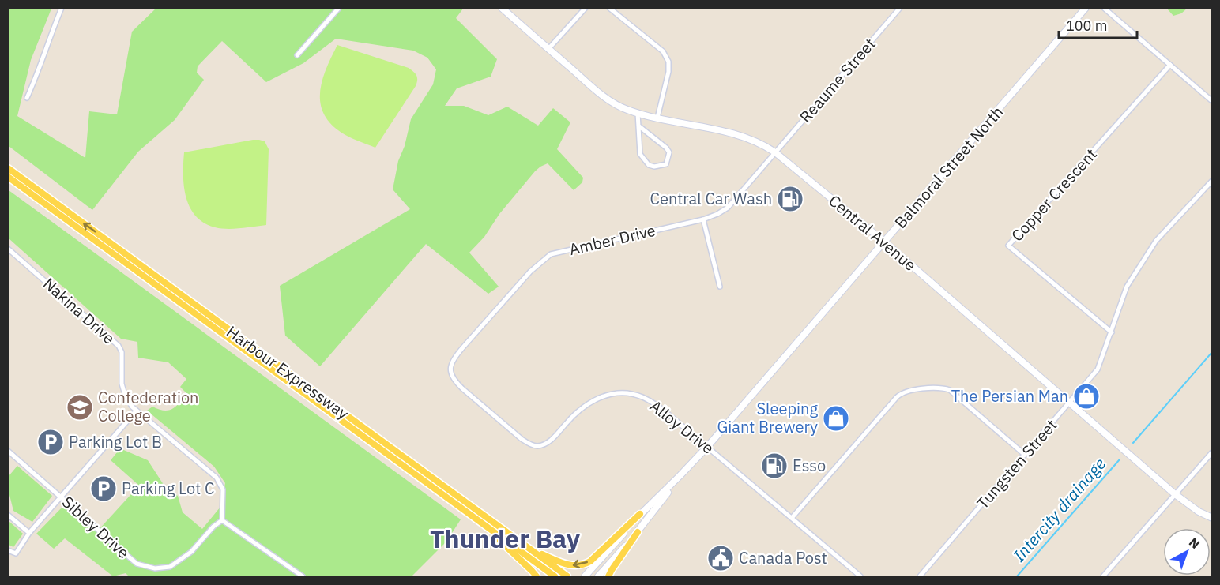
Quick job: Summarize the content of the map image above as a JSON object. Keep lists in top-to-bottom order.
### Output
{
  "streets": {
    "main road": ["Balmoral Street North", "Central Avenue", "Harbour Expressway"],
    "street": [
      "Reaume Street",
      "Copper Crescent",
      "Amber Drive",
      "Nakina Drive",
      "Alloy Drive",
      "Tungsten Street",
      "Sibley Drive"
    ]
  },
  "crossings": [
    ["Reaume Street", "Central Avenue"],
    ["Reaume Street", "Amber Drive"],
    ["Balmoral Street North", "Central Avenue"],
    ["Balmoral Street North", "Alloy Drive"],
    ["Copper Crescent", "Tungsten Street"],
    ["Central Avenue", "Amber Drive"],
    ["Central Avenue", "Tungsten Street"],
    ["Amber Drive", "Alloy Drive"]
  ],
  "districts": ["Thunder Bay"],
  "water": ["Intercity drainage"],
  "places": {
    "fuel station": ["Central Car Wash", "Esso"],
    "shop": ["The Persian Man", "Sleeping Giant Brewery"],
    "school or university": ["Confederation College"],
    "parking": ["Parking Lot B", "Parking Lot C"],
    "public building": ["Canada Post"]
  },
  "scale_bar": "100 m",
  "north": "top right"
}
